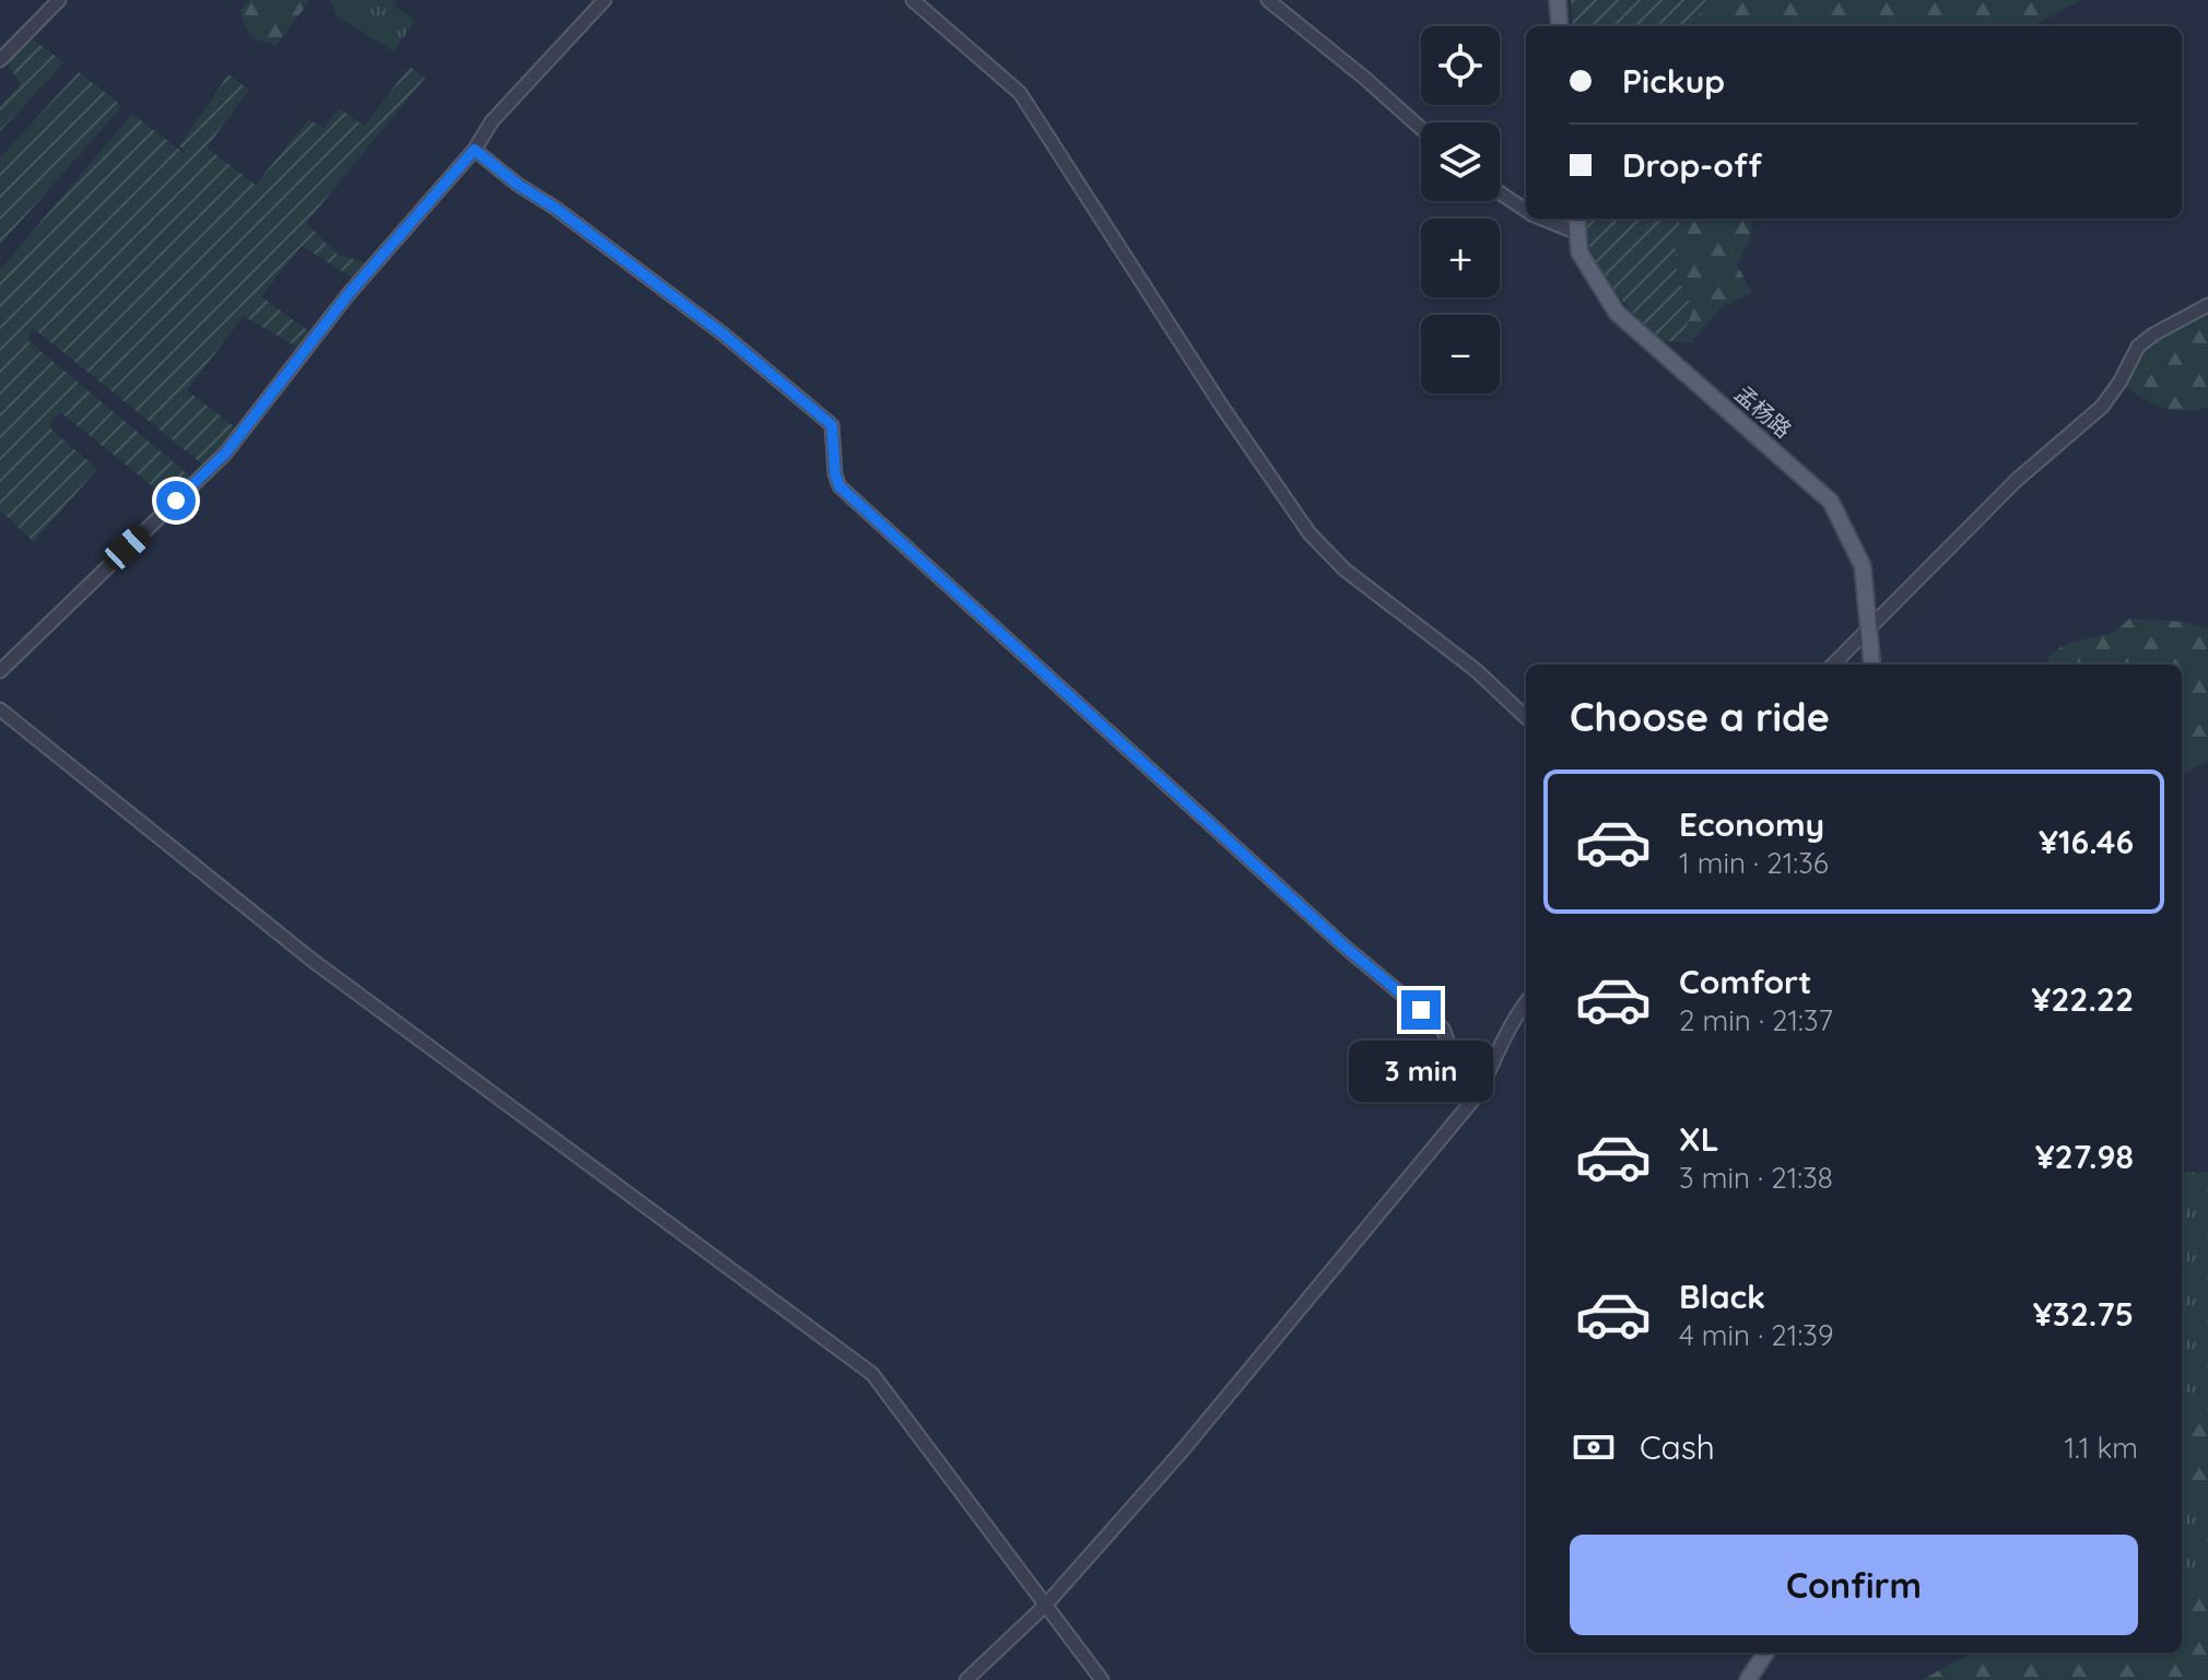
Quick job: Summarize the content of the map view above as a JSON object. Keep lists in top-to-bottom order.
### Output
{
  "streets": {
    "main road": ["孟杨路"]
  },
  "page": {
    "map_buttons": ["+", "−"],
    "banner": ["Pickup", "Drop-off"],
    "heading": "Choose a ride",
    "list": [
      {
        "name": "Economy",
        "note": "1 min · 21:36",
        "value": "¥16.46"
      },
      {
        "name": "Comfort",
        "note": "2 min · 21:37",
        "value": "¥22.22"
      },
      {
        "name": "XL",
        "note": "3 min · 21:38",
        "value": "¥27.98"
      },
      {
        "name": "Black",
        "note": "4 min · 21:39",
        "value": "¥32.75"
      }
    ],
    "bubble": "3 min",
    "pay": ["Cash", "1.1 km"],
    "buttons": "Confirm"
  }
}
